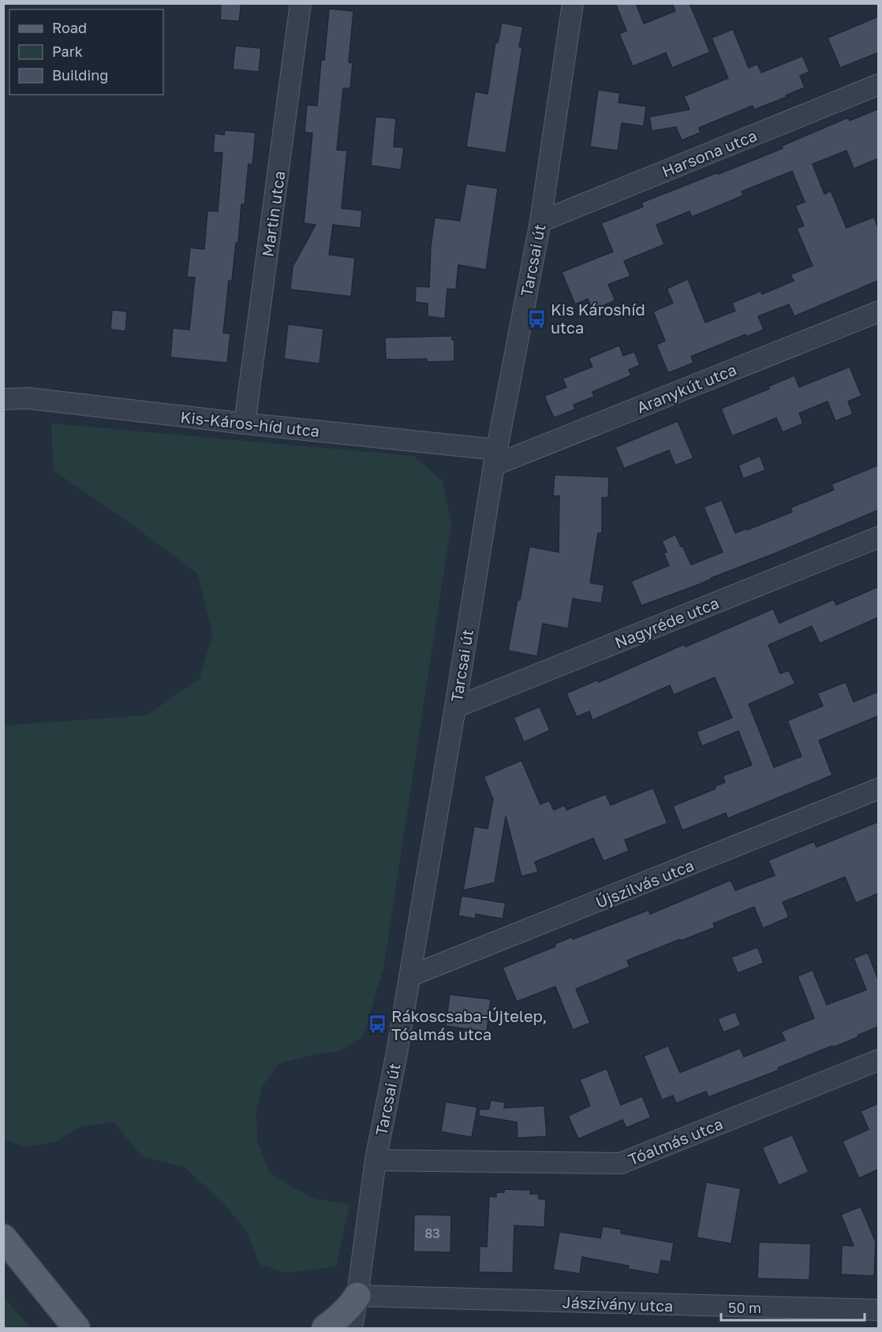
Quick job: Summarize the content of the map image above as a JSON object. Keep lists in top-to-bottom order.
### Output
{
  "streets": {
    "street": [
      "Harsona utca",
      "Martin utca",
      "Tarcsai út",
      "Aranykút utca",
      "Kis-Káros-híd utca",
      "Nagyréde utca",
      "Újszilvás utca",
      "Tóalmás utca",
      "Jászivány utca"
    ]
  },
  "crossings": [
    ["Harsona utca", "Tarcsai út"],
    ["Martin utca", "Kis-Káros-híd utca"],
    ["Tarcsai út", "Aranykút utca"],
    ["Tarcsai út", "Kis-Káros-híd utca"],
    ["Tarcsai út", "Nagyréde utca"],
    ["Tarcsai út", "Újszilvás utca"],
    ["Tarcsai út", "Tóalmás utca"],
    ["Tarcsai út", "Jászivány utca"],
    ["Aranykút utca", "Kis-Káros-híd utca"]
  ],
  "places": {
    "bus stop": ["Kis Károshíd utca", "Rákoscsaba-Újtelep, Tóalmás utca"]
  },
  "house_numbers": ["83"],
  "legend": ["Road", "Park", "Building"],
  "scale_bar": "50 m"
}
